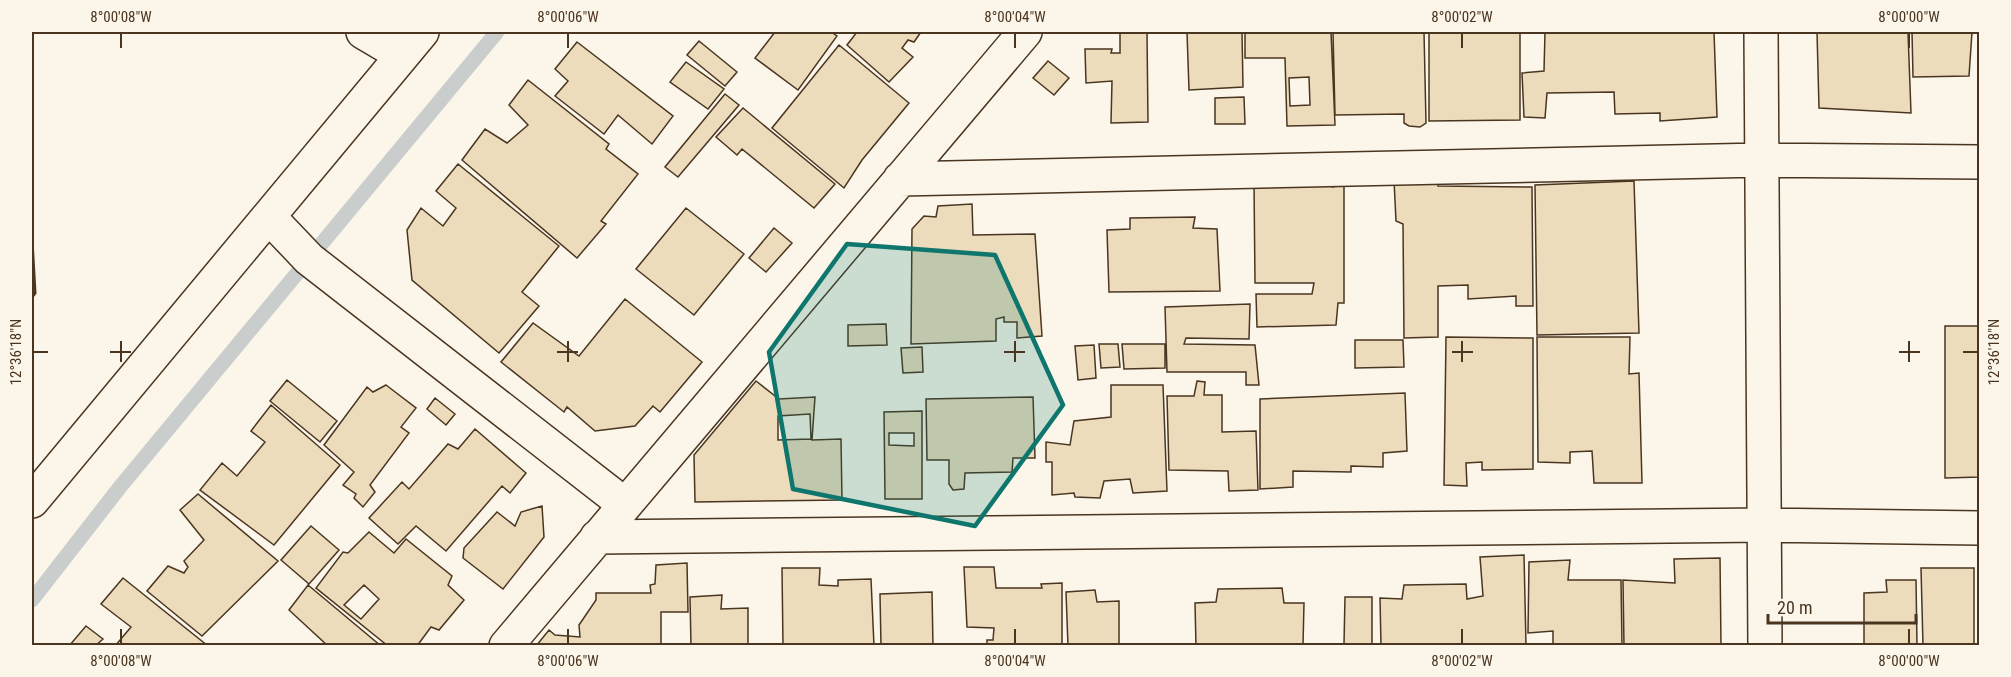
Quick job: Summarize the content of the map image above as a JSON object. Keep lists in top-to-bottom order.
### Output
{
  "scale_bar": "20 m",
  "coordinates": [
    "8°00'08\"W",
    "8°00'06\"W",
    "8°00'04\"W",
    "8°00'02\"W",
    "8°00'00\"W",
    "12°36'18\"N"
  ]
}
